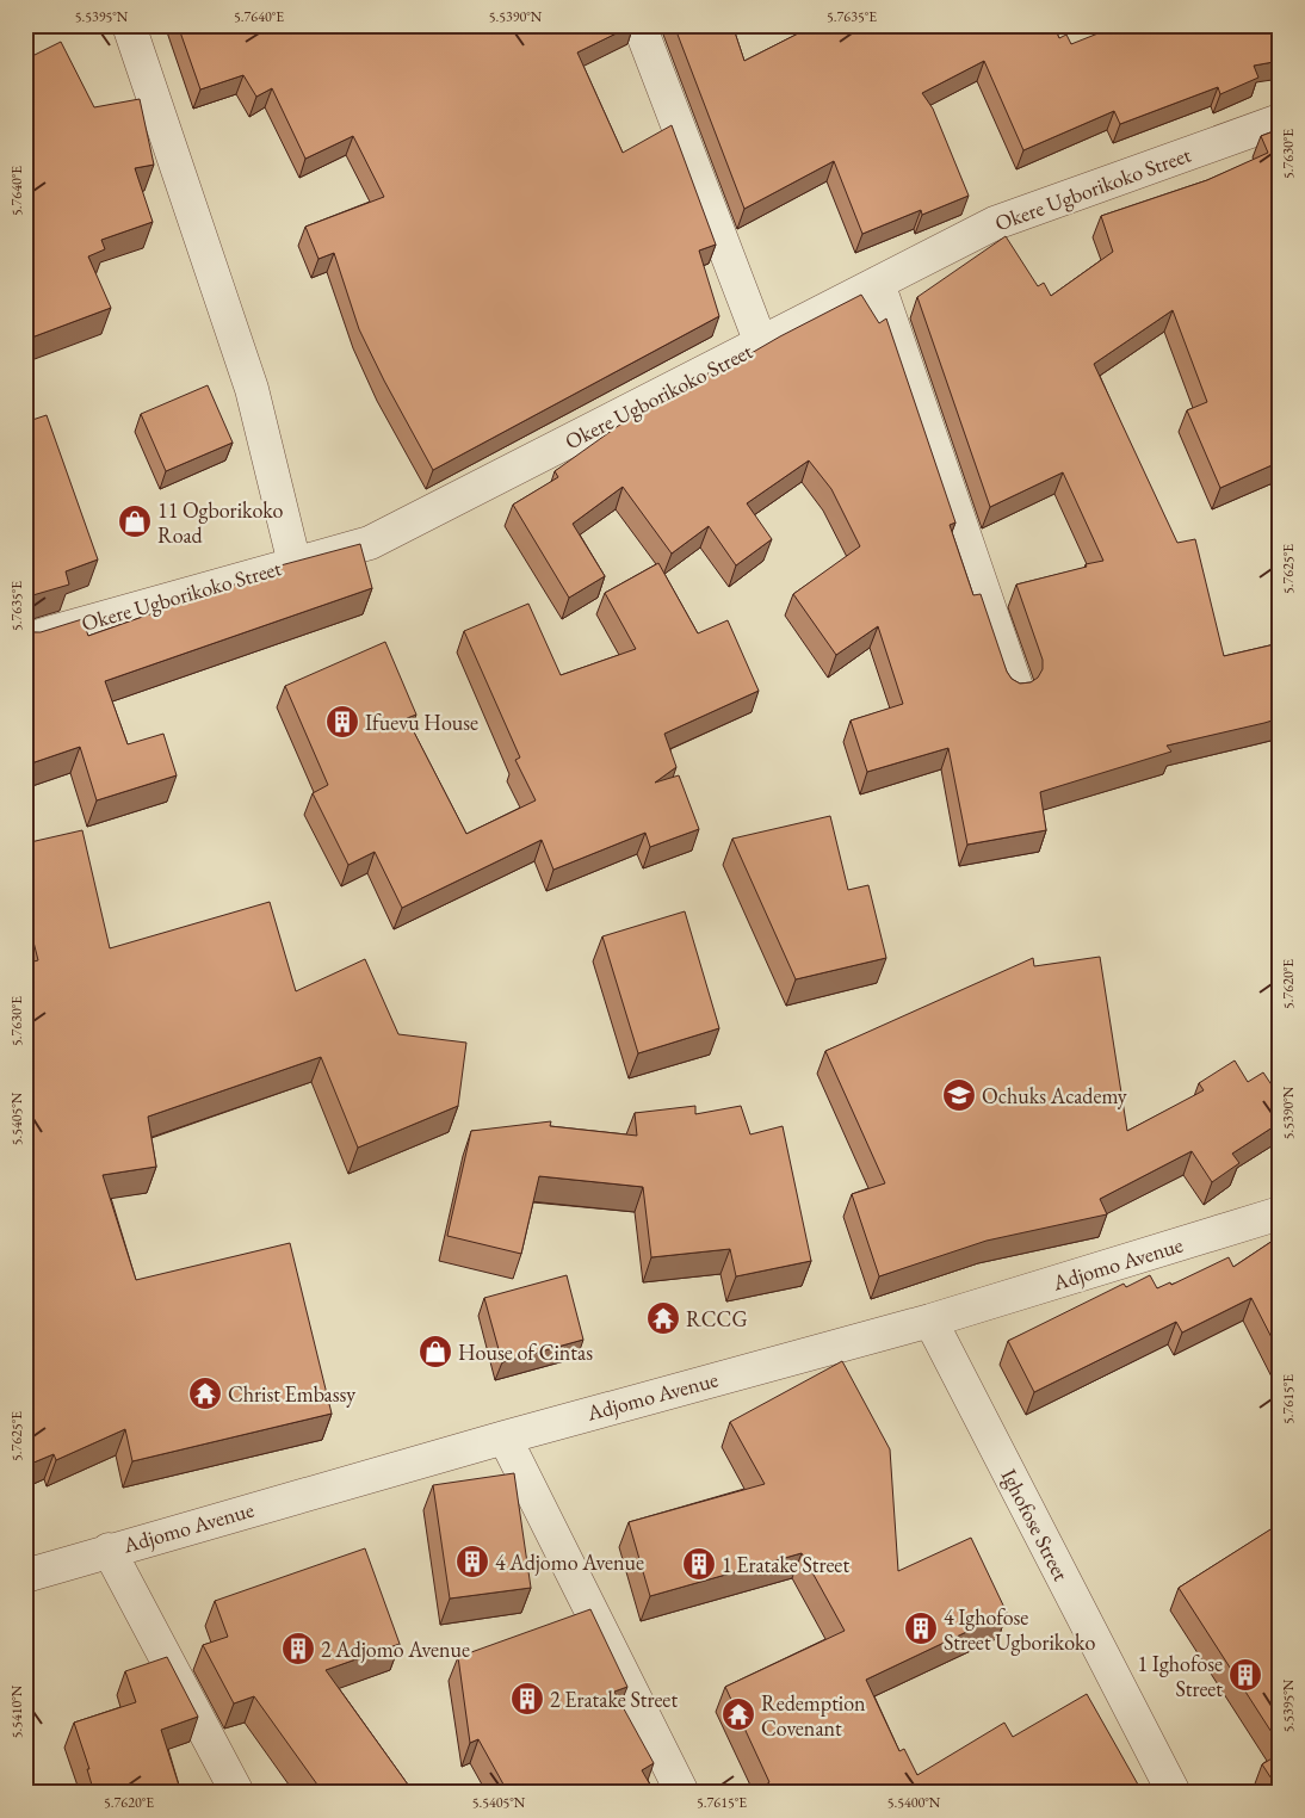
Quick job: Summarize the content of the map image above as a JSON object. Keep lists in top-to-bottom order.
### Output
{
  "streets": {
    "street": ["Okere Ugborikoko Street", "Adjomo Avenue", "Ighofose Street"]
  },
  "crossings": [
    ["Adjomo Avenue", "Ighofose Street"]
  ],
  "places": {
    "shop": ["11 Ogborikoko Road", "House of Cintas"],
    "building": [
      "Ifuevu House",
      "4 Adjomo Avenue",
      "1 Eratake Street",
      "4 Ighofose Street Ugborikoko",
      "2 Adjomo Avenue",
      "1 Ighofose Street",
      "2 Eratake Street"
    ],
    "school or university": ["Ochuks Academy"],
    "temple": ["RCCG", "Christ Embassy", "Redemption Covenant"]
  },
  "coordinates": [
    "5.5395°N",
    "5.7640°E",
    "5.5390°N",
    "5.7635°E",
    "5.7630°E",
    "5.7625°E",
    "5.7620°E",
    "5.5405°N",
    "5.7615°E",
    "5.5410°N",
    "5.5400°N"
  ]
}
